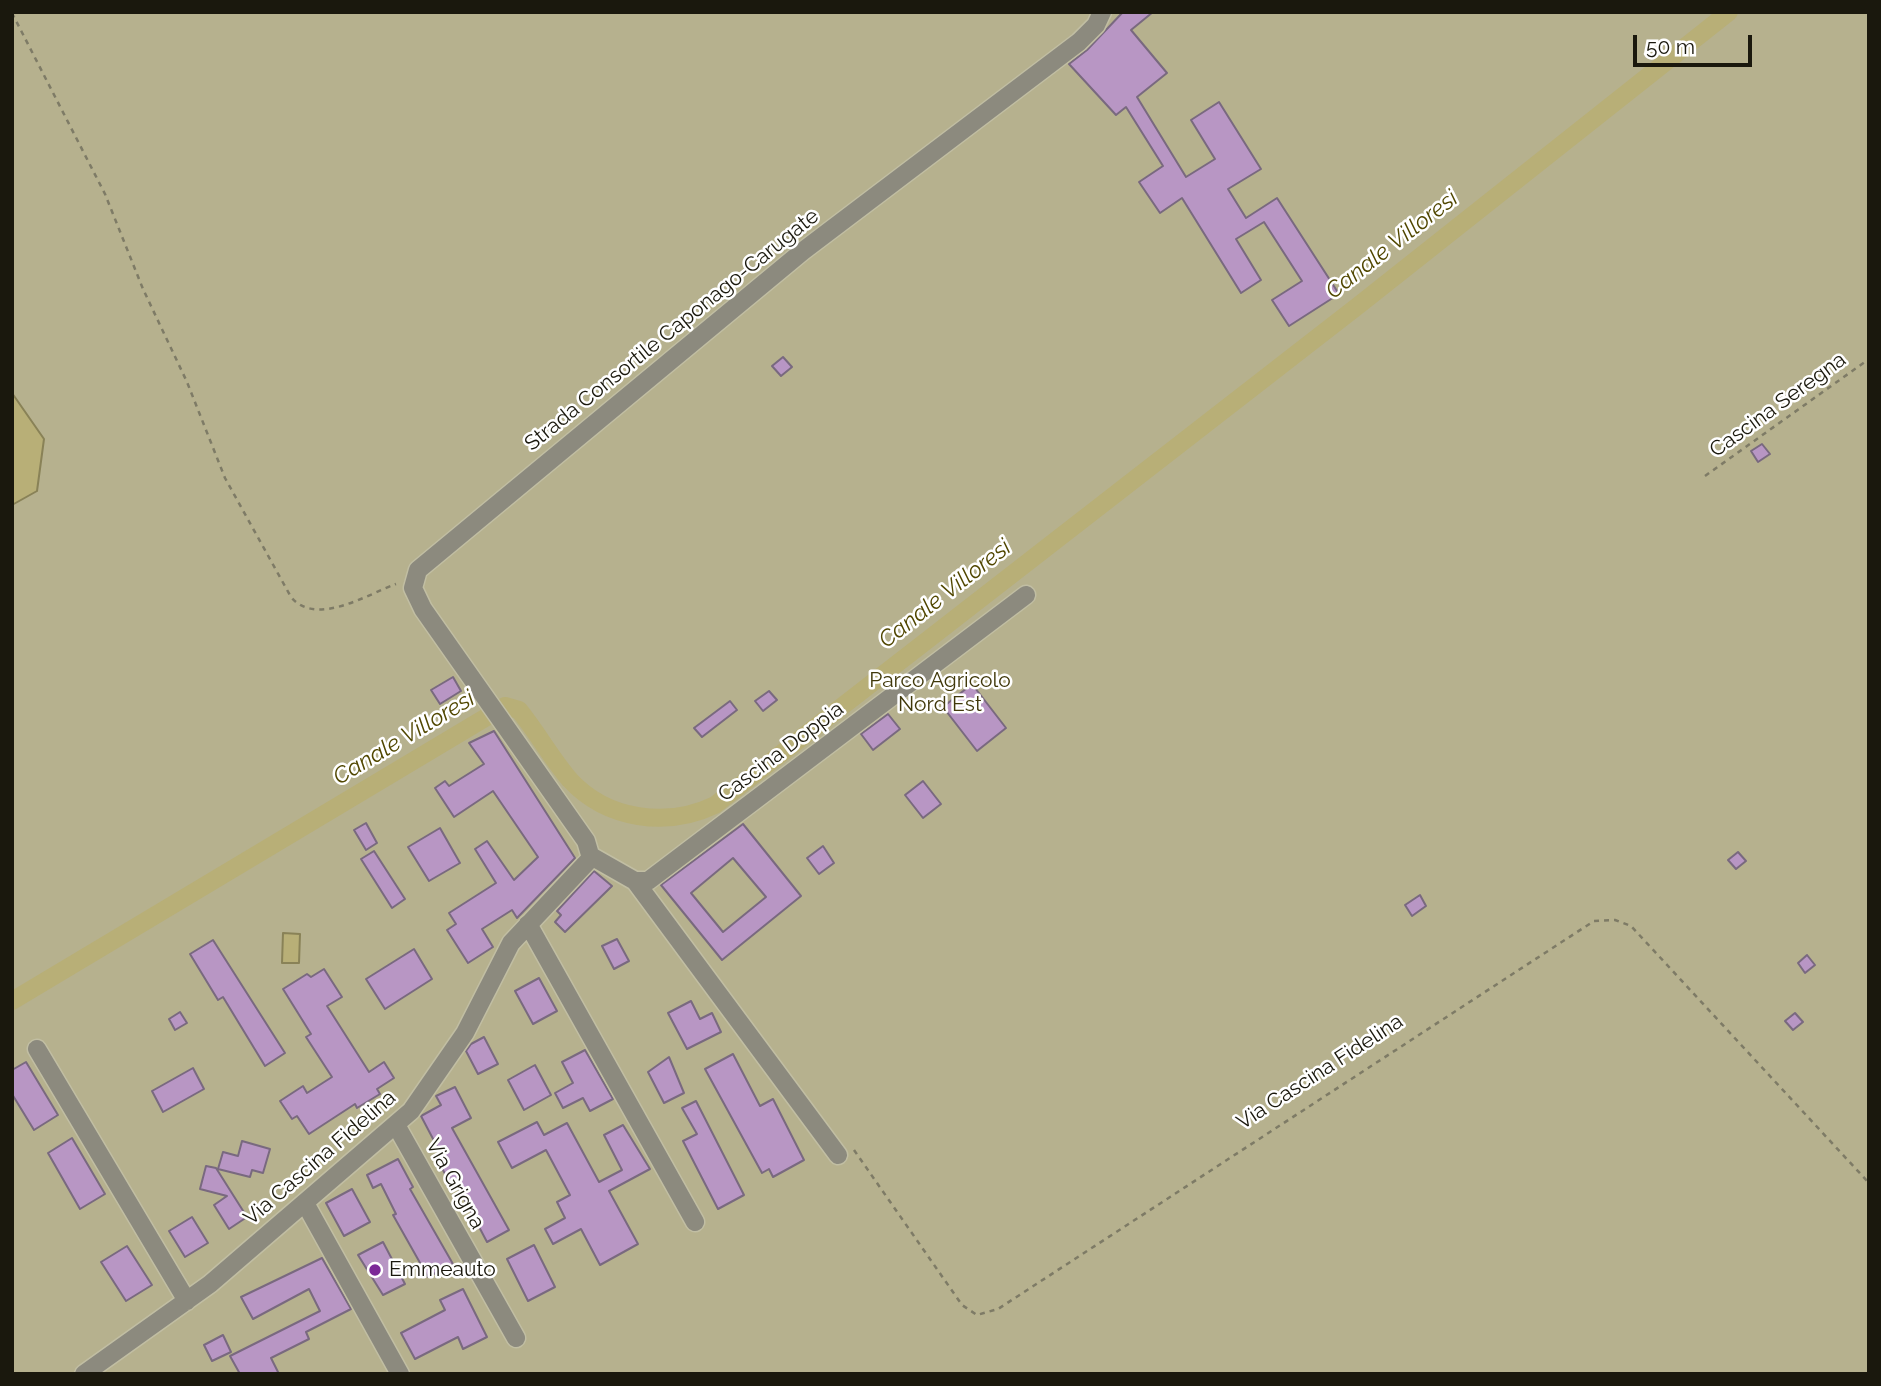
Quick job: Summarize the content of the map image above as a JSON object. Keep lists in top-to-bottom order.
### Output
{
  "streets": {
    "street": [
      "Strada Consortile Caponago-Carugate",
      "Cascina Doppia",
      "Via Cascina Fidelina",
      "Via Grigna"
    ],
    "path": ["Cascina Seregna"]
  },
  "crossings": [
    ["Via Cascina Fidelina", "Via Grigna"]
  ],
  "water": ["Canale Villoresi"],
  "parks": ["Parco Agricolo Nord Est"],
  "places": ["Emmeauto"],
  "scale_bar": "50 m"
}
